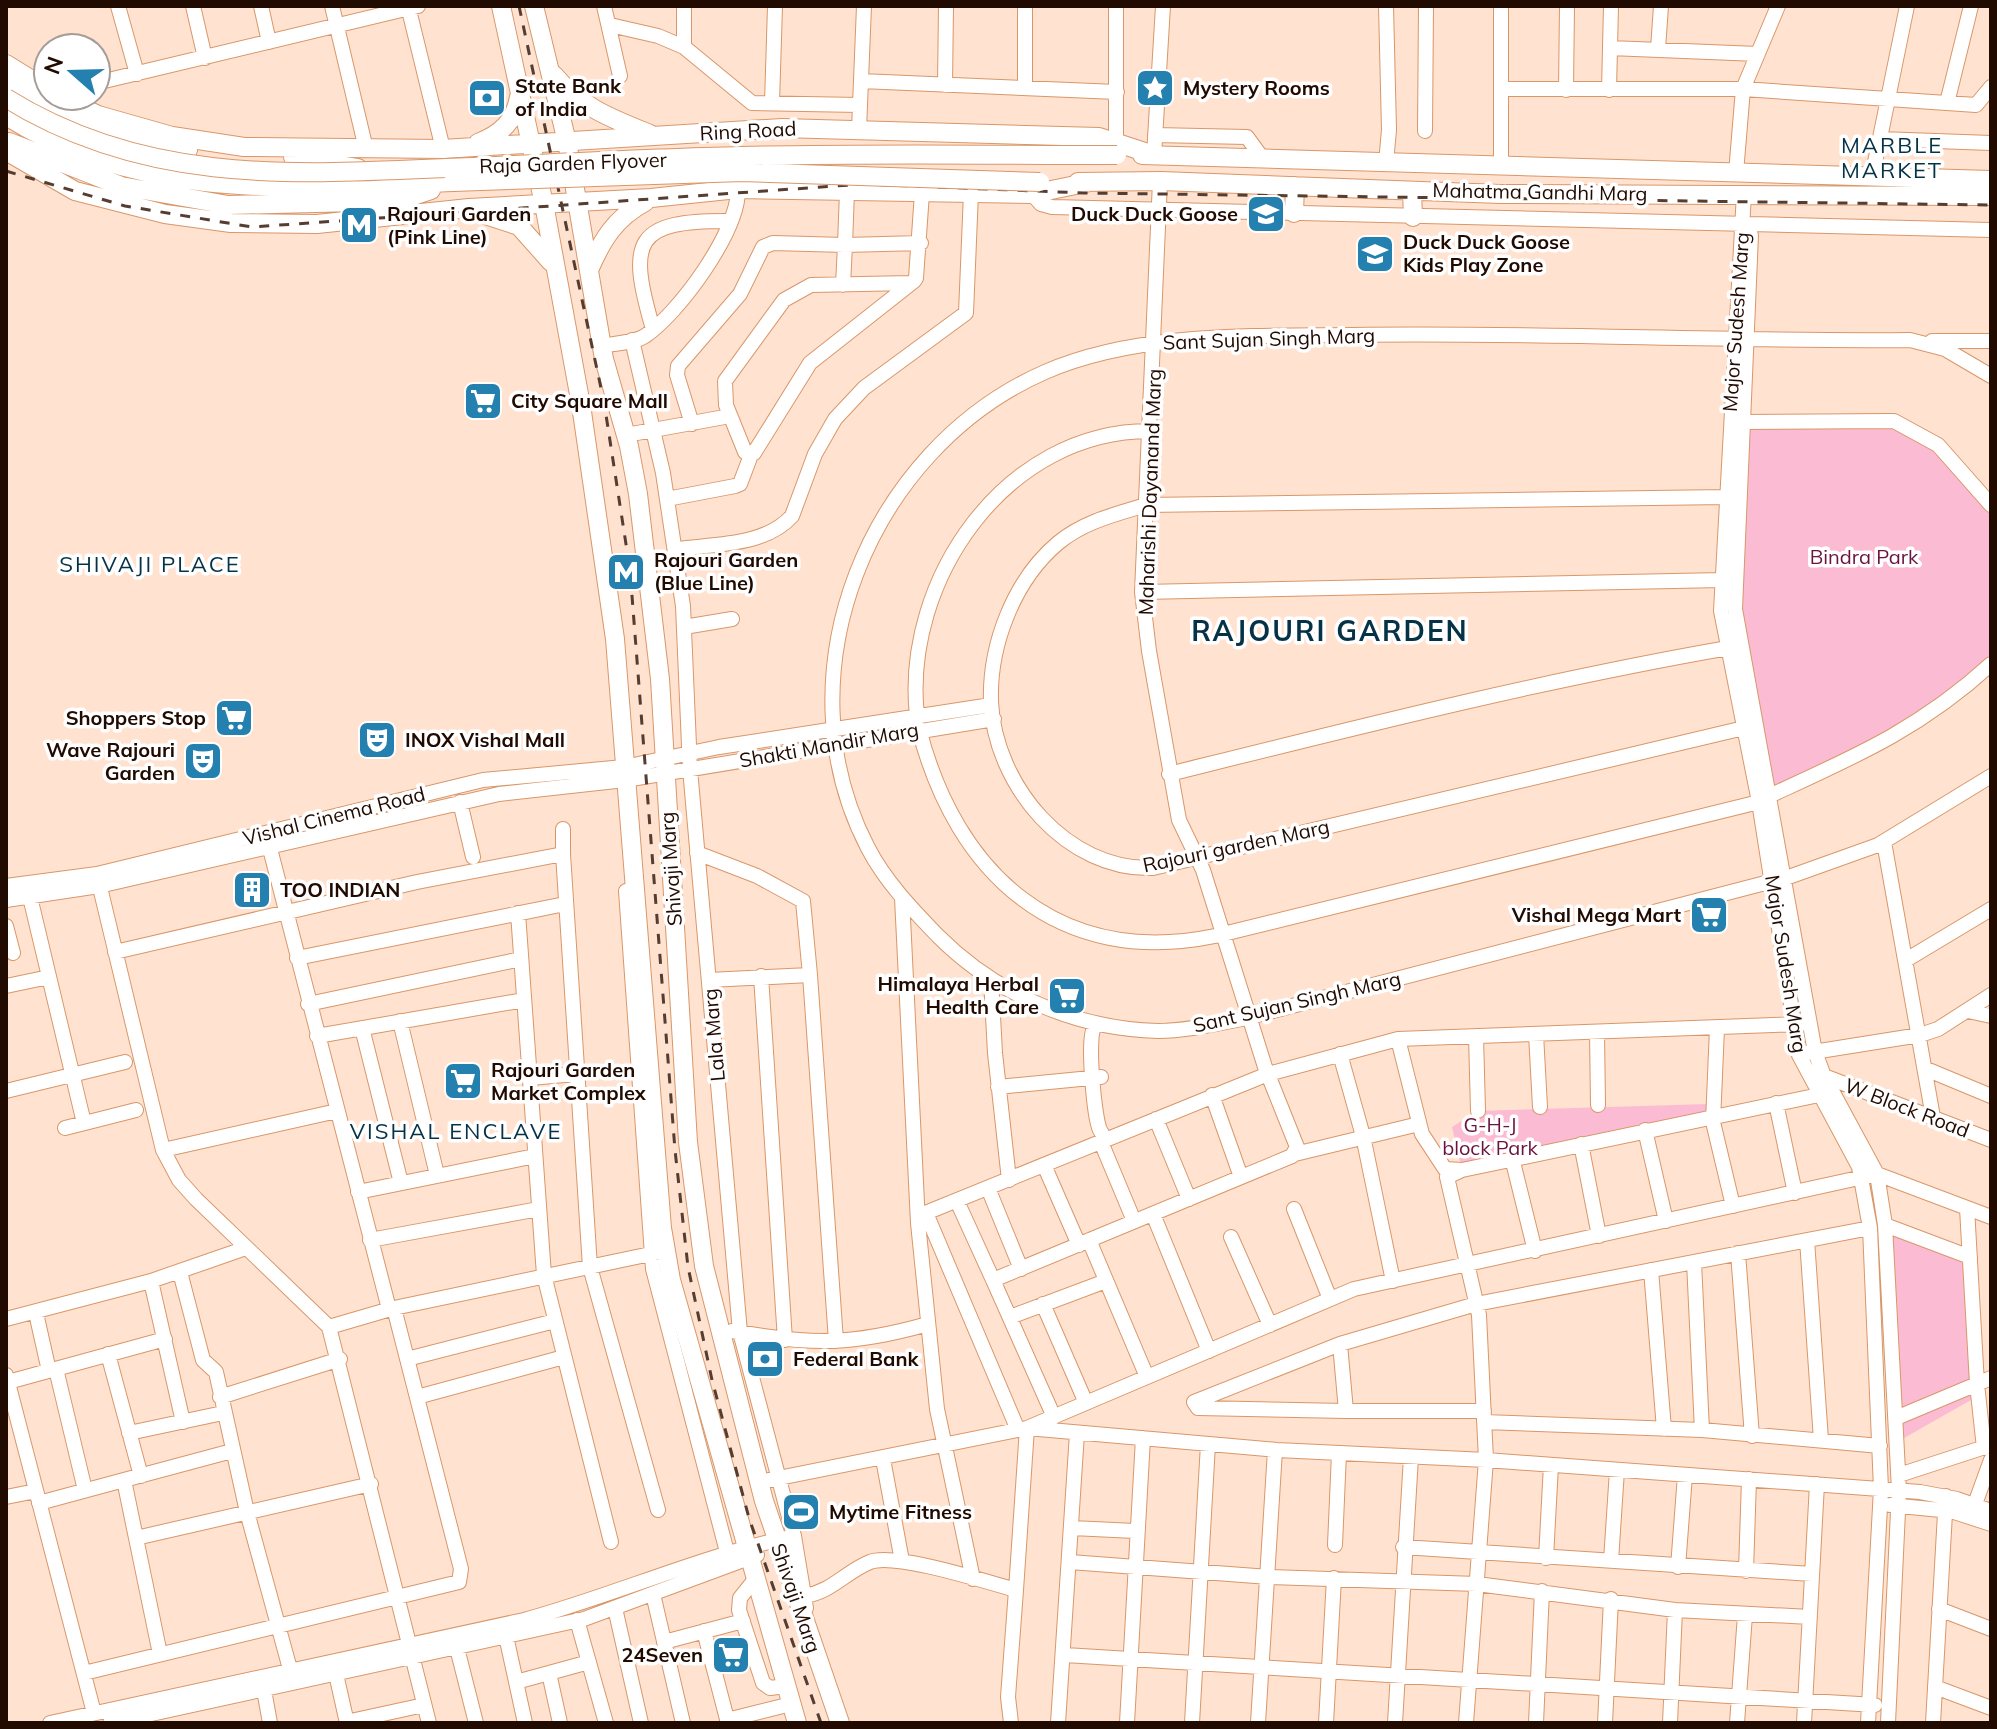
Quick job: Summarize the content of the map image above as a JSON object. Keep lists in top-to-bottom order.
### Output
{
  "streets": {
    "main road": [
      "Ring Road",
      "Raja Garden Flyover",
      "Mahatma Gandhi Marg",
      "Shivaji Marg"
    ],
    "street": [
      "Major Sudesh Marg",
      "Sant Sujan Singh Marg",
      "Maharishi Dayanand Marg",
      "Shakti Mandir Marg",
      "Vishal Cinema Road",
      "Rajouri garden Marg",
      "Lala Marg",
      "W Block Road"
    ]
  },
  "crossings": [
    ["Ring Road", "Raja Garden Flyover"],
    ["Ring Road", "Shivaji Marg"],
    ["Raja Garden Flyover", "Mahatma Gandhi Marg"],
    ["Mahatma Gandhi Marg", "Major Sudesh Marg"],
    ["Mahatma Gandhi Marg", "Maharishi Dayanand Marg"],
    ["Major Sudesh Marg", "Sant Sujan Singh Marg"],
    ["Major Sudesh Marg", "Rajouri garden Marg"],
    ["Major Sudesh Marg", "W Block Road"],
    ["Sant Sujan Singh Marg", "Maharishi Dayanand Marg"],
    ["Sant Sujan Singh Marg", "Shakti Mandir Marg"],
    ["Maharishi Dayanand Marg", "Rajouri garden Marg"],
    ["Shakti Mandir Marg", "Vishal Cinema Road"],
    ["Shakti Mandir Marg", "Shivaji Marg"],
    ["Shakti Mandir Marg", "Lala Marg"],
    ["Vishal Cinema Road", "Shivaji Marg"],
    ["Shivaji Marg", "Lala Marg"]
  ],
  "districts": [
    "MARBLE MARKET",
    "SHIVAJI PLACE",
    "RAJOURI GARDEN",
    "VISHAL ENCLAVE"
  ],
  "parks": ["Bindra Park", "G-H-J block Park"],
  "places": {
    "place": ["Mystery Rooms"],
    "bank": ["State Bank of India", "Federal Bank"],
    "school or university": ["Duck Duck Goose", "Duck Duck Goose Kids Play Zone"],
    "metro station": ["Rajouri Garden (Pink Line)", "Rajouri Garden (Blue Line)"],
    "supermarket": [
      "City Square Mall",
      "Shoppers Stop",
      "Vishal Mega Mart",
      "Himalaya Herbal Health Care",
      "Rajouri Garden Market Complex",
      "24Seven"
    ],
    "theatre": ["INOX Vishal Mall", "Wave Rajouri Garden"],
    "building": ["TOO INDIAN"],
    "sports": ["Mytime Fitness"]
  },
  "north": "left"
}
